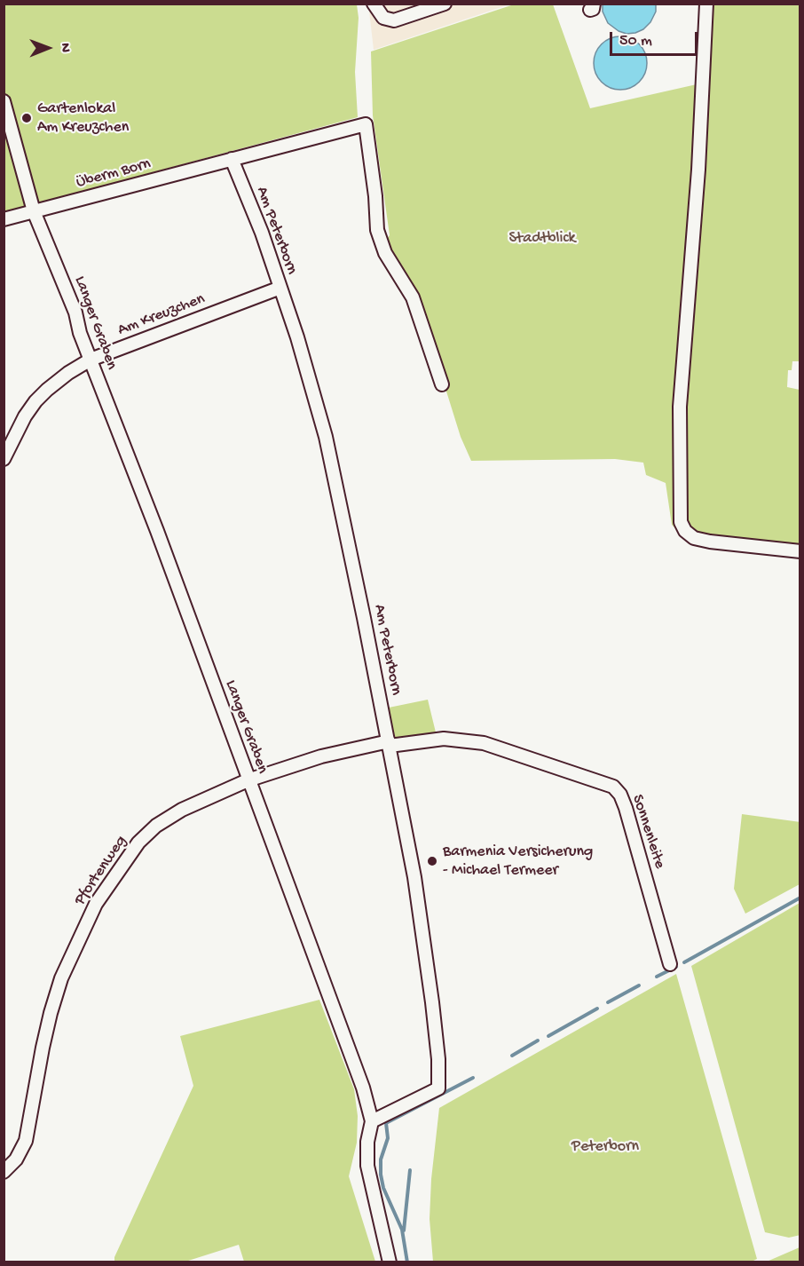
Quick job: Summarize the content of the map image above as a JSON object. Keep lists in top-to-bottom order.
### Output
{
  "streets": {
    "street": [
      "Überm Born",
      "Am Peterborn",
      "Am Kreuzchen",
      "Langer Graben",
      "Sonnenleite",
      "Pfortenweg"
    ]
  },
  "crossings": [
    ["Überm Born", "Am Peterborn"],
    ["Überm Born", "Langer Graben"],
    ["Am Peterborn", "Am Kreuzchen"],
    ["Am Peterborn", "Langer Graben"],
    ["Am Peterborn", "Pfortenweg"],
    ["Am Kreuzchen", "Langer Graben"],
    ["Langer Graben", "Pfortenweg"],
    ["Sonnenleite", "Pfortenweg"]
  ],
  "parks": ["Stadtblick", "Peterborn"],
  "places": ["Gartenlokal Am Kreuzchen", "Barmenia Versicherung - Michael Termeer"],
  "scale_bar": "50 m",
  "north": "right"
}
